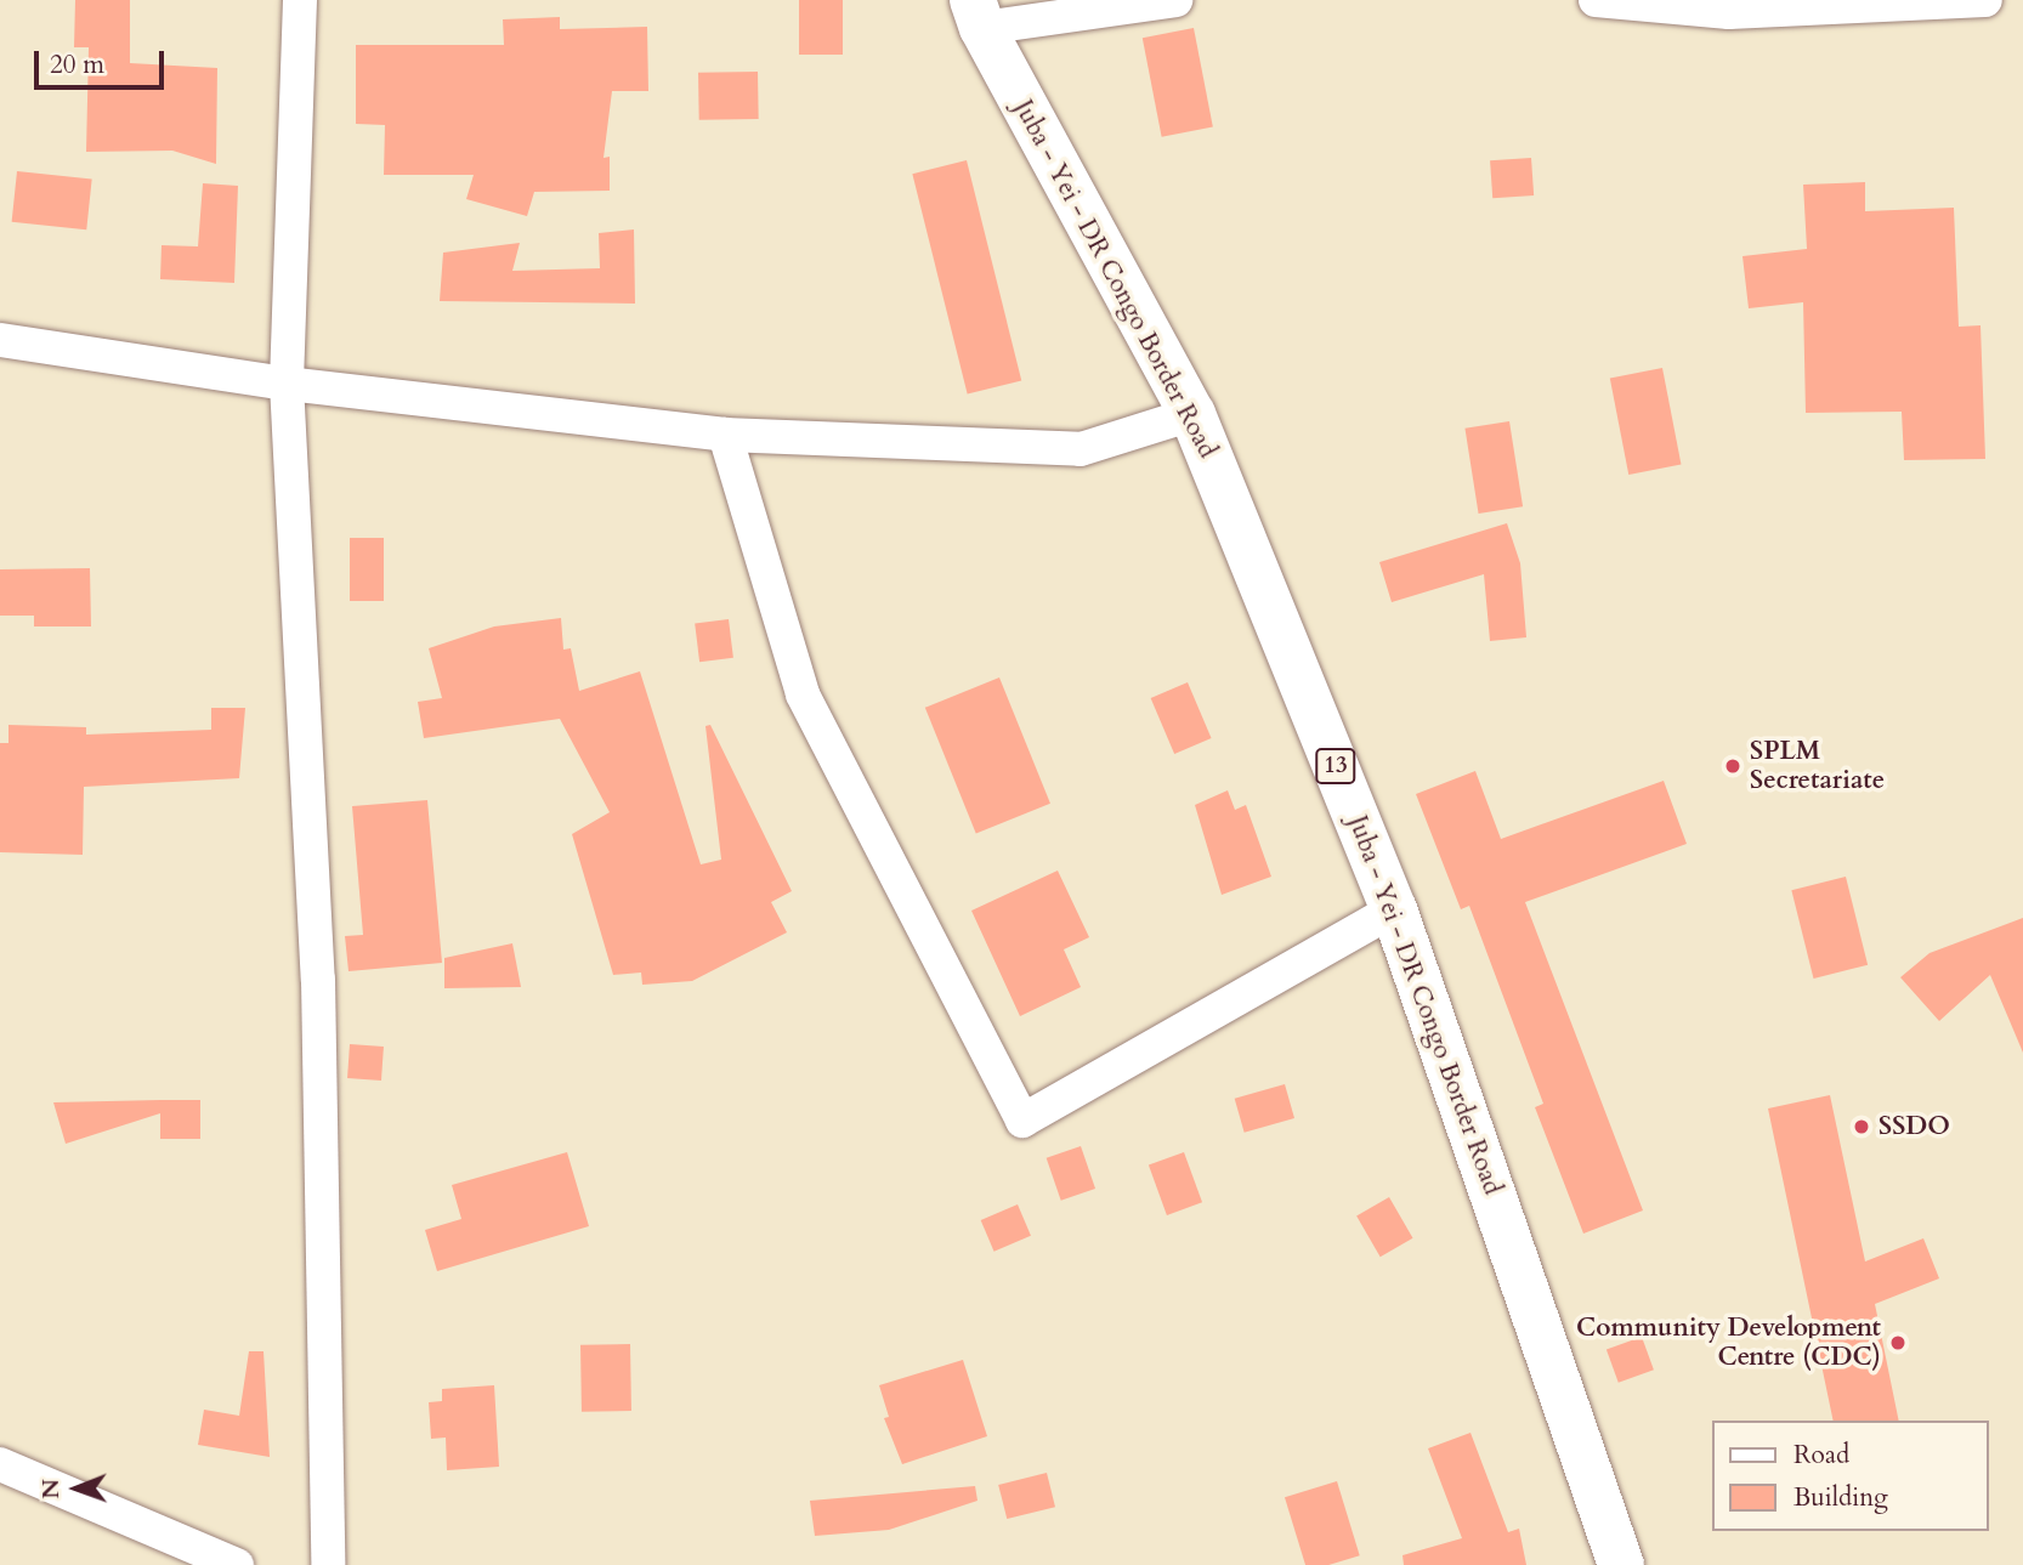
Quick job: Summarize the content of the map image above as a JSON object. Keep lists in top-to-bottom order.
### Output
{
  "streets": {
    "main road": ["Juba - Yei - DR Congo Border Road", "13"]
  },
  "places": ["SPLM Secretariate", "SSDO", "Community Development Centre (CDC)"],
  "legend": ["Road", "Building"],
  "scale_bar": "20 m",
  "north": "left"
}
